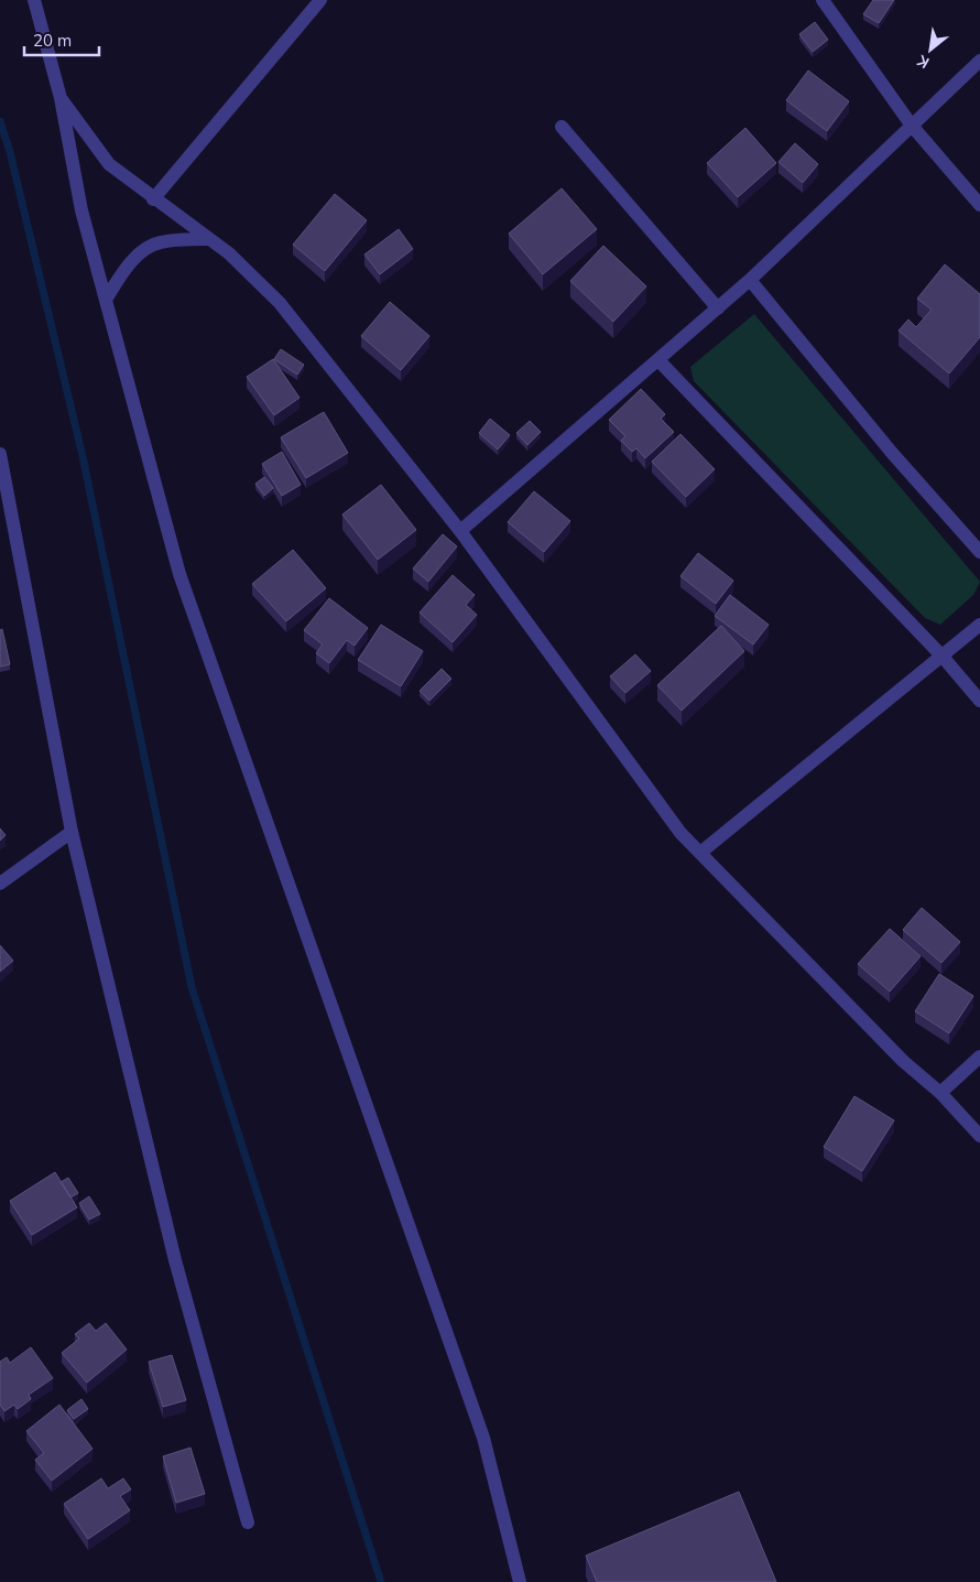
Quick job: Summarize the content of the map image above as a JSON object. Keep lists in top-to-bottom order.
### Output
{
  "scale_bar": "20 m",
  "north": "bottom left"
}
